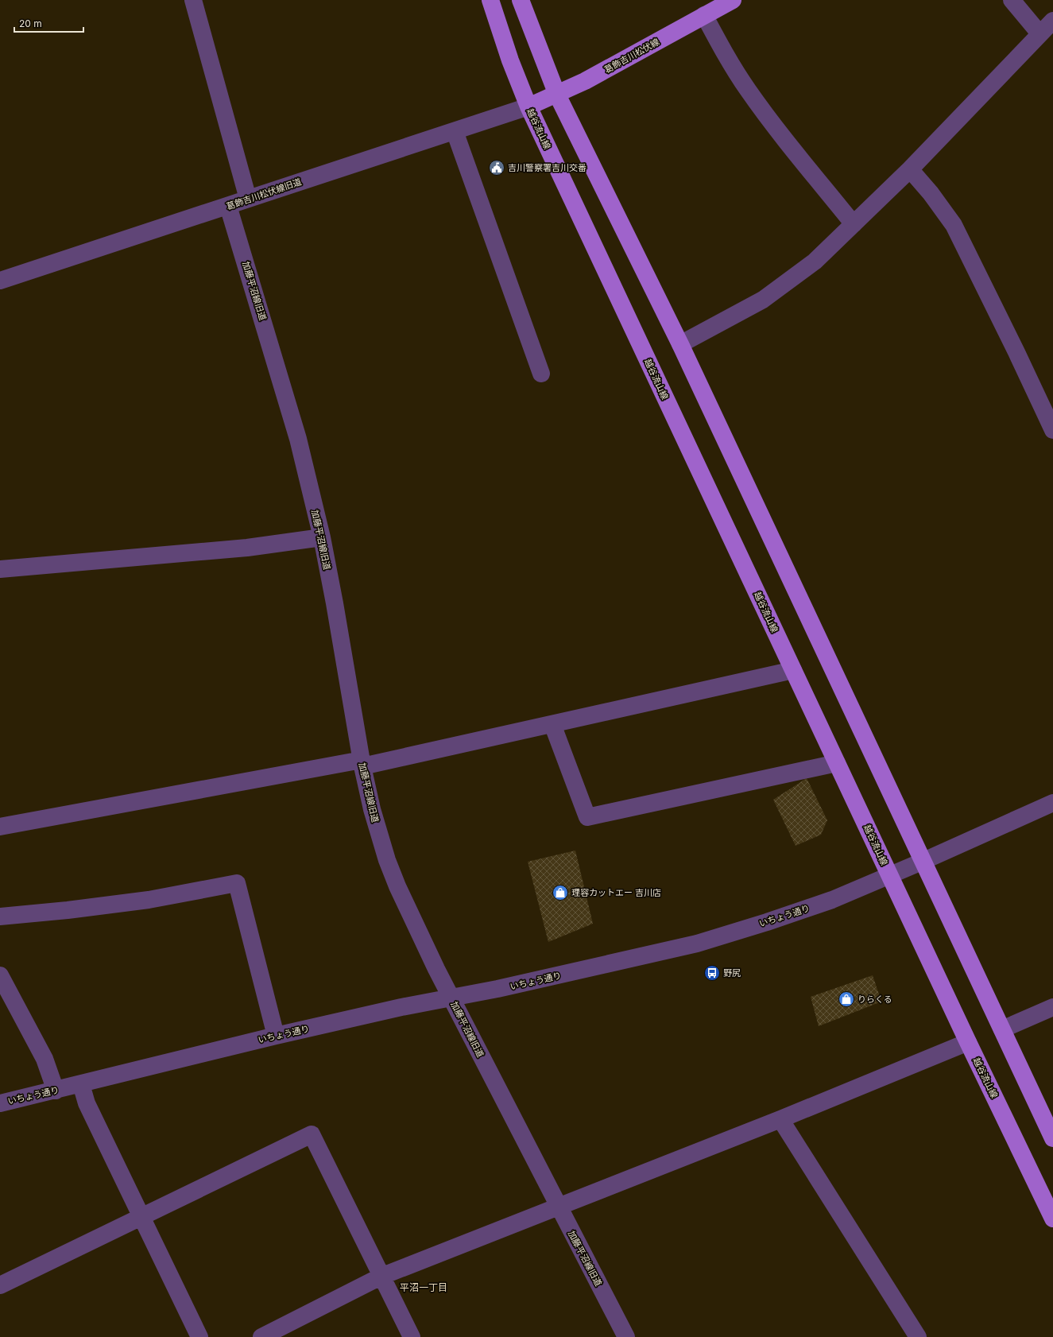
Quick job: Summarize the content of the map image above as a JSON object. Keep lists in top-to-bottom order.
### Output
{
  "streets": {
    "main road": ["葛飾吉川松伏線", "越谷流山線"],
    "street": ["葛飾吉川松伏線旧道", "加藤平沼線旧道", "いちょう通り"]
  },
  "crossings": [
    ["葛飾吉川松伏線", "越谷流山線"],
    ["葛飾吉川松伏線", "葛飾吉川松伏線旧道"],
    ["越谷流山線", "葛飾吉川松伏線旧道"],
    ["越谷流山線", "いちょう通り"],
    ["葛飾吉川松伏線旧道", "加藤平沼線旧道"],
    ["加藤平沼線旧道", "いちょう通り"]
  ],
  "districts": ["平沼一丁目"],
  "places": {
    "public building": ["吉川警察署吉川交番"],
    "shop": ["理容カットエー 吉川店", "りらくる"],
    "bus stop": ["野尻"]
  },
  "scale_bar": "20 m"
}
